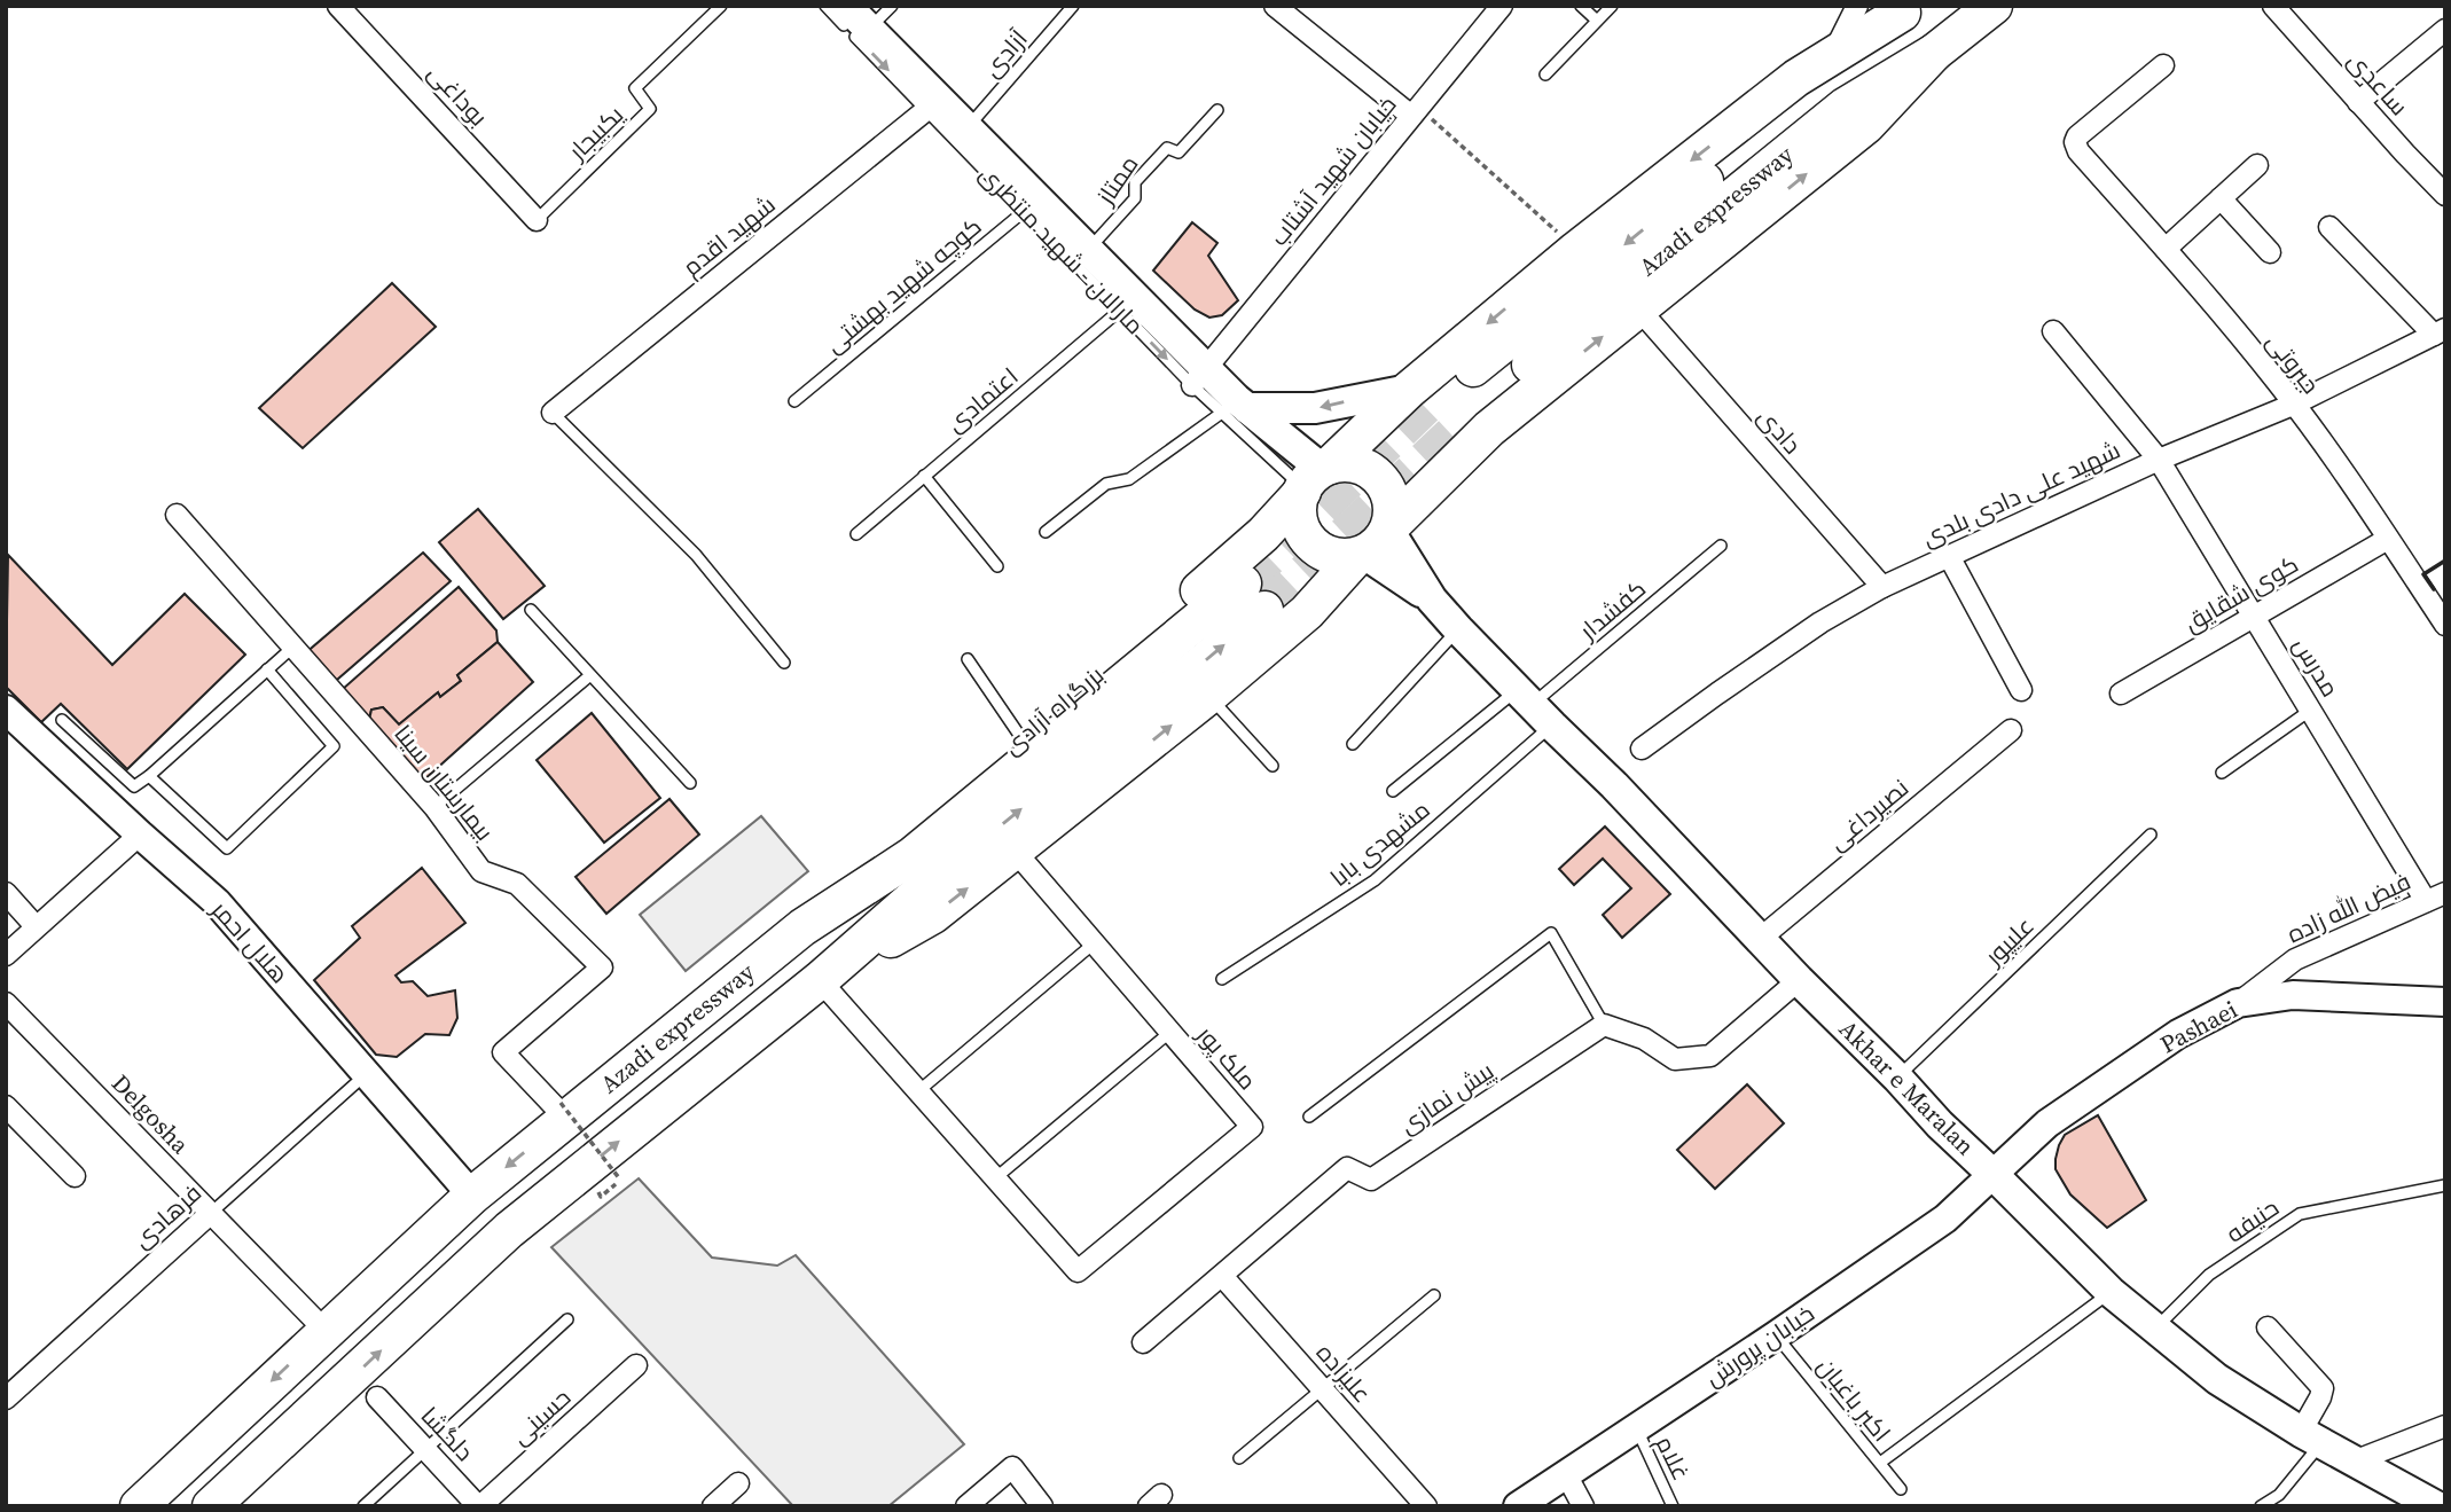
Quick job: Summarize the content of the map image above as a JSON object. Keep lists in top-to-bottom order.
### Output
{
  "streets": {
    "highway": ["Azadi expressway", "بزرگراه آزادی"],
    "main road": [
      "مارالان - شهید منتظری",
      "هلال احمر",
      "Pashaei",
      "Akhar e Maralan",
      "خیابان پرورش"
    ],
    "street": [
      "ساعدی",
      "بوداغی",
      "خیابان شهید آشتاب",
      "شهید اقدم",
      "جبروتی",
      "دادی",
      "شهید علی دادی بلدی",
      "کوی شقایق",
      "مدرس",
      "بیمارستان سینا",
      "نصیرداغی",
      "فیض الله زاده",
      "ملک پور",
      "پیش نمازی",
      "Delgosha",
      "فرهادی",
      "علیزاده",
      "حسینی",
      "دلگشا"
    ],
    "lane": [
      "آزادی",
      "یکبیجار",
      "ممتاز",
      "کوچه شهید بهشتی",
      "اعتمادی",
      "کفشدار",
      "مشهدی بابا",
      "علیپور",
      "حنیفه",
      "اکبر باغبان",
      "غلام"
    ]
  },
  "crossings": [
    ["آزادی", "مارالان - شهید منتظری"],
    ["بوداغی", "یکبیجار"],
    ["خیابان شهید آشتاب", "مارالان - شهید منتظری"],
    ["ممتاز", "مارالان - شهید منتظری"],
    ["Azadi expressway", "بزرگراه آزادی"],
    ["Azadi expressway", "بیمارستان سینا"],
    ["Azadi expressway", "هلال احمر"],
    ["Azadi expressway", "Delgosha"],
    ["شهید اقدم", "مارالان - شهید منتظری"],
    ["مارالان - شهید منتظری", "کوچه شهید بهشتی"],
    ["مارالان - شهید منتظری", "اعتمادی"],
    ["مارالان - شهید منتظری", "بزرگراه آزادی"],
    ["مارالان - شهید منتظری", "Akhar e Maralan"],
    ["جبروتی", "شهید علی دادی بلدی"],
    ["جبروتی", "کوی شقایق"],
    ["دادی", "شهید علی دادی بلدی"],
    ["شهید علی دادی بلدی", "مدرس"],
    ["کوی شقایق", "مدرس"],
    ["کفشدار", "مشهدی بابا"],
    ["کفشدار", "Akhar e Maralan"],
    ["مدرس", "فیض الله زاده"],
    ["بزرگراه آزادی", "Akhar e Maralan"],
    ["نصیرداغی", "Akhar e Maralan"],
    ["مشهدی بابا", "Akhar e Maralan"],
    ["فیض الله زاده", "Pashaei"],
    ["علیپور", "Akhar e Maralan"],
    ["هلال احمر", "فرهادی"],
    ["Pashaei", "Akhar e Maralan"],
    ["Pashaei", "خیابان پرورش"],
    ["Akhar e Maralan", "حنیفه"],
    ["Akhar e Maralan", "خیابان پرورش"],
    ["پیش نمازی", "علیزاده"],
    ["Delgosha", "فرهادی"],
    ["خیابان پرورش", "اکبر باغبان"],
    ["خیابان پرورش", "غلام"],
    ["حسینی", "دلگشا"]
  ]
}
